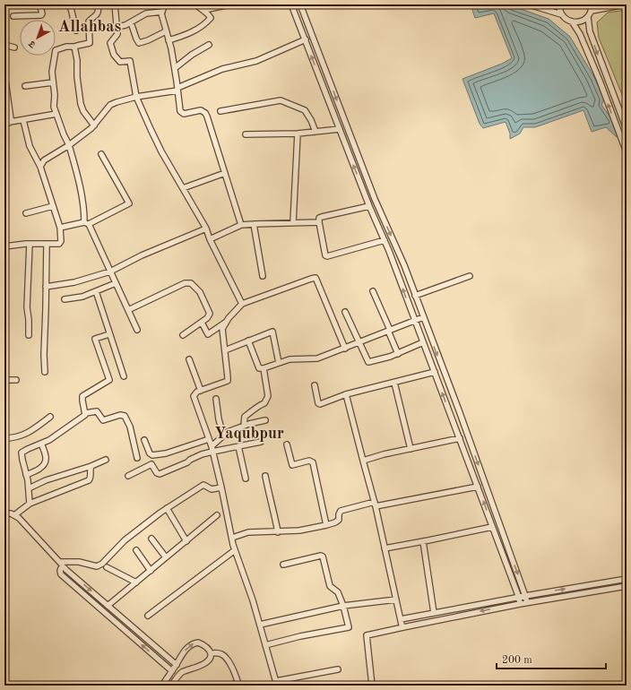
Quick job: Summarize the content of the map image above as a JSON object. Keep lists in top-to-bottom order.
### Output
{
  "districts": ["Allahbas", "Yaqubpur"],
  "scale_bar": "200 m",
  "north": "bottom left"
}
